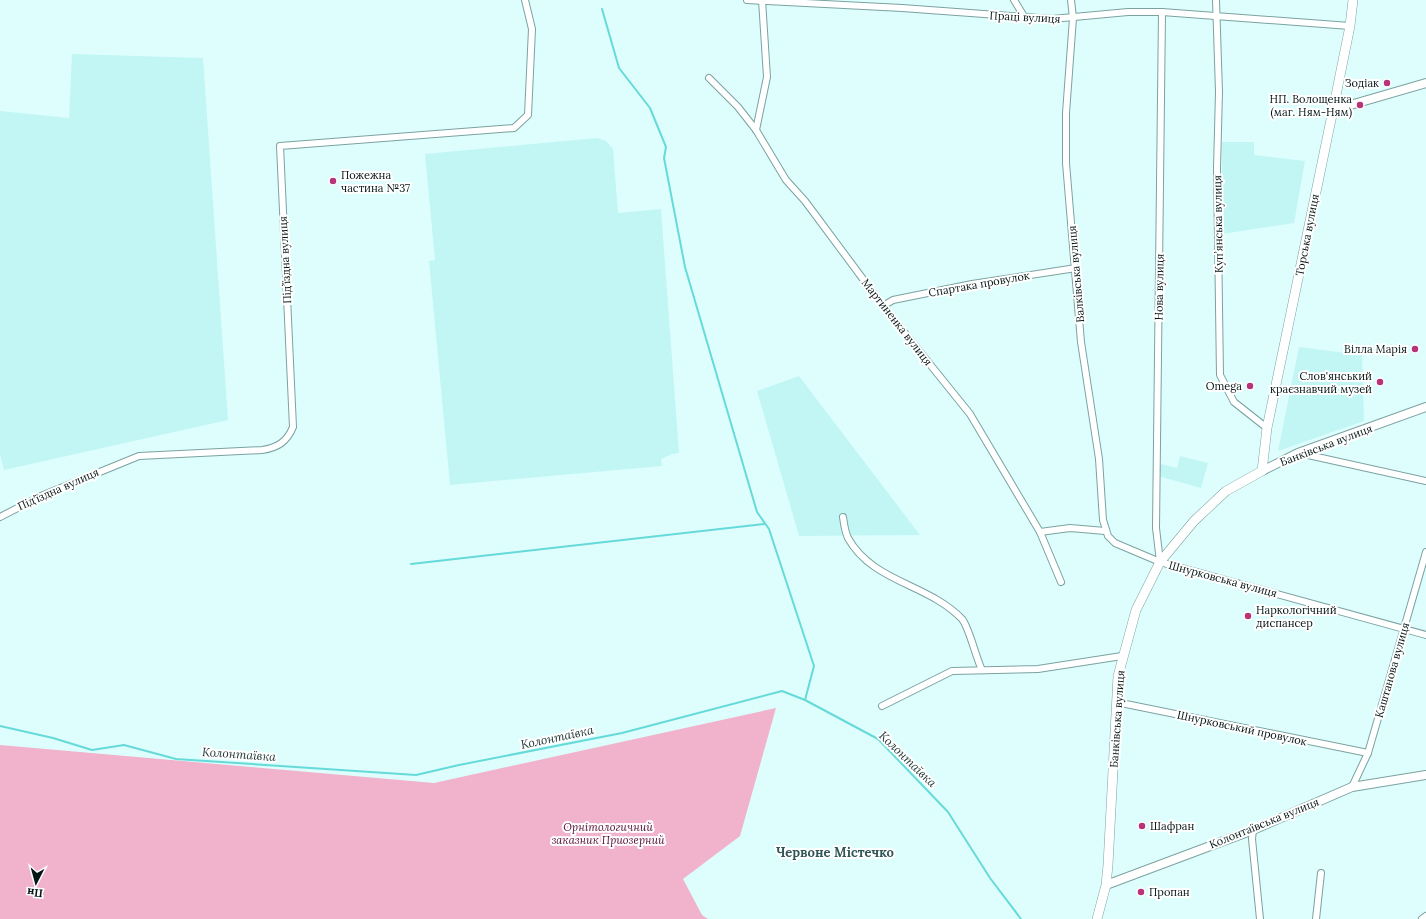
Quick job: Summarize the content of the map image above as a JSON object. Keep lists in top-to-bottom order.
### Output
{
  "streets": {
    "main road": ["Торська вулиця", "Банківська вулиця"],
    "street": [
      "Праці вулиця",
      "Куп’янська вулиця",
      "Під’їздна вулиця",
      "Валківська вулиця",
      "Спартака провулок",
      "Нова вулиця",
      "Мартиненка вулиця",
      "Шнурковська вулиця",
      "Каштанова вулиця",
      "Шнурковський провулок",
      "Колонтаївська вулиця"
    ]
  },
  "crossings": [
    ["Праці вулиця", "Куп’янська вулиця"],
    ["Праці вулиця", "Торська вулиця"],
    ["Праці вулиця", "Валківська вулиця"],
    ["Праці вулиця", "Нова вулиця"],
    ["Куп’янська вулиця", "Торська вулиця"],
    ["Торська вулиця", "Банківська вулиця"],
    ["Валківська вулиця", "Спартака провулок"],
    ["Валківська вулиця", "Шнурковська вулиця"],
    ["Спартака провулок", "Мартиненка вулиця"],
    ["Нова вулиця", "Банківська вулиця"],
    ["Нова вулиця", "Шнурковська вулиця"],
    ["Банківська вулиця", "Шнурковська вулиця"],
    ["Банківська вулиця", "Шнурковський провулок"],
    ["Банківська вулиця", "Колонтаївська вулиця"],
    ["Шнурковська вулиця", "Каштанова вулиця"],
    ["Каштанова вулиця", "Шнурковський провулок"],
    ["Каштанова вулиця", "Колонтаївська вулиця"]
  ],
  "districts": ["Червоне Містечко"],
  "water": ["Колонтаївка"],
  "parks": ["Орнiтологичний заказник Приозерний"],
  "places": [
    "Зодіак",
    "НП. Волощенка (маг. Ням-Ням)",
    "Пожежна частина №37",
    "Вілла Марія",
    "Слов'янський краєзнавчий музей",
    "Omega",
    "Наркологічний диспансер",
    "Шафран",
    "Пропан"
  ],
  "north": "bottom"
}
